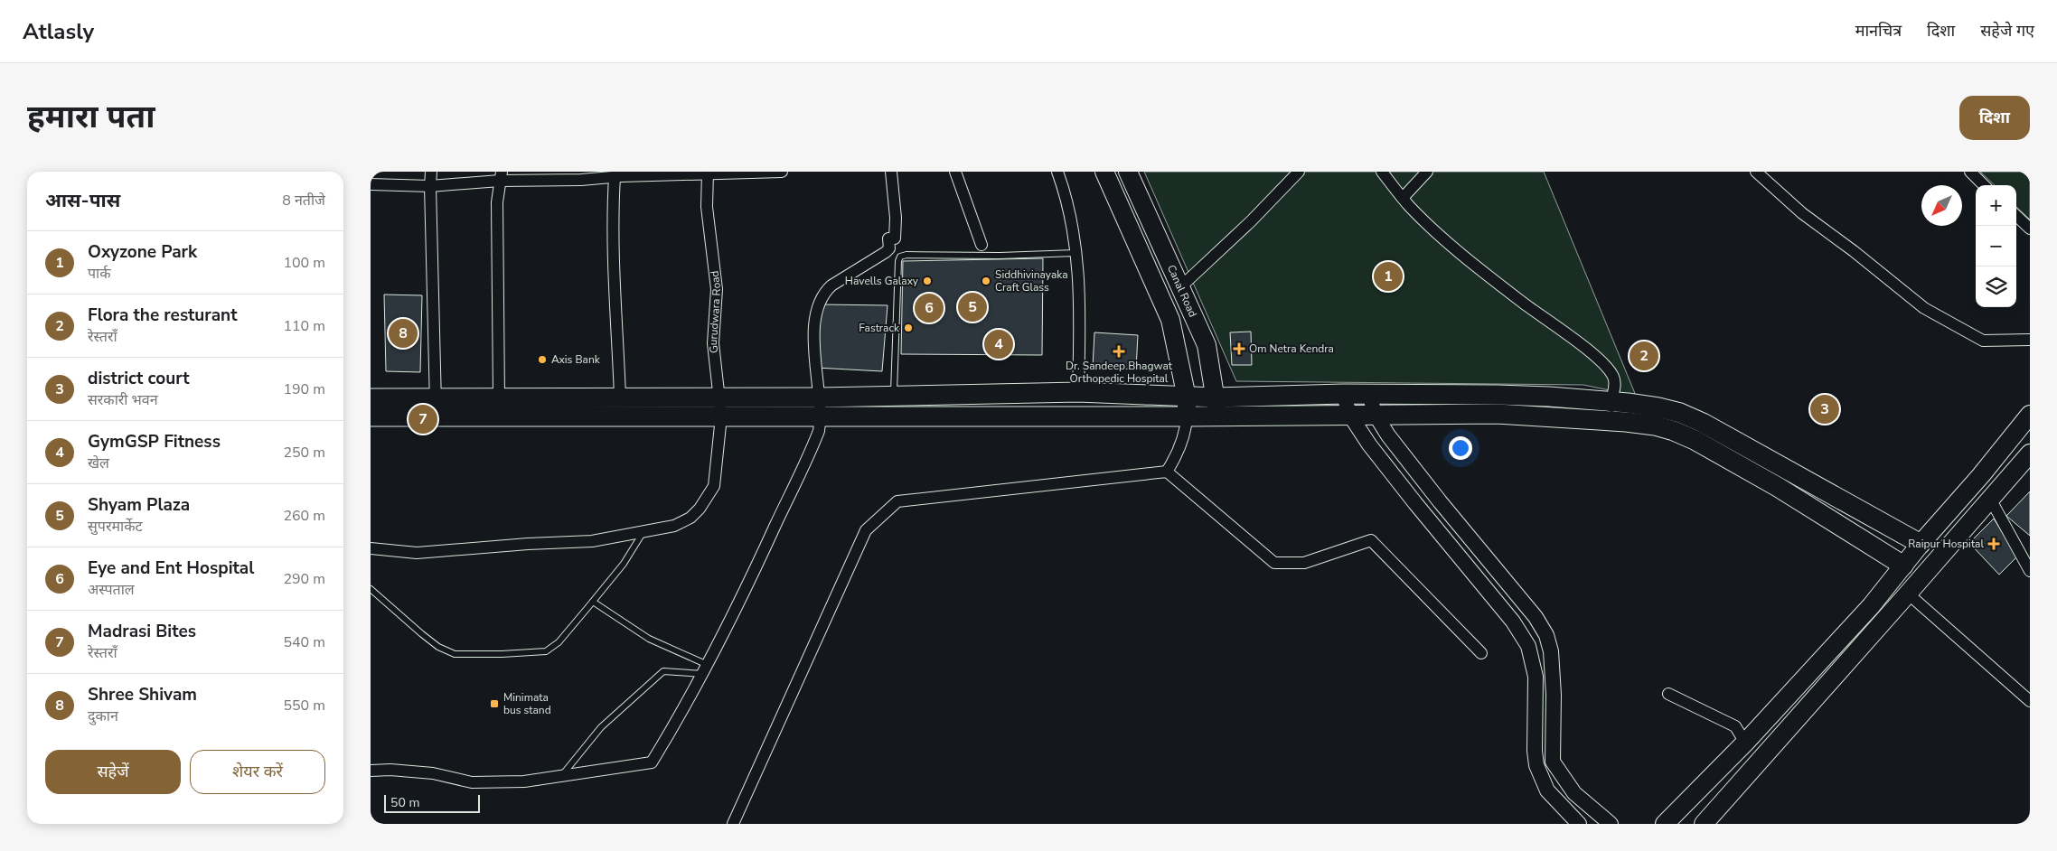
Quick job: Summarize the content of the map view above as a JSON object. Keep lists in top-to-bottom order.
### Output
{
  "streets": {
    "main road": ["Canal Road"],
    "street": ["Gurudwara Road"]
  },
  "places": {
    "other": [
      "Havells Galaxy",
      "Siddhivinayaka Craft Glass",
      "Fastrack",
      "Axis Bank"
    ],
    "health": ["Om Netra Kendra", "Dr. Sandeep Bhagwat Orthopedic Hospital", "Raipur Hospital"],
    "transit": ["Minimata bus stand"]
  },
  "scale_bar": "50 m",
  "north": "bottom left",
  "page": {
    "header": "Atlasly",
    "nav": ["मानचित्र", "दिशा", "सहेजे गए"],
    "title": "हमारा पता",
    "buttons": [
      "दिशा",
      ["सहेजें", "शेयर करें"]
    ],
    "heading": ["आस-पास", "8 नतीजे"],
    "map_buttons": ["+", "−"],
    "list": [
      {
        "mark": "1",
        "name": "Oxyzone Park",
        "note": "पार्क",
        "value": "100 m"
      },
      {
        "mark": "2",
        "name": "Flora the resturant",
        "note": "रेस्तराँ",
        "value": "110 m"
      },
      {
        "mark": "3",
        "name": "district court",
        "note": "सरकारी भवन",
        "value": "190 m"
      },
      {
        "mark": "4",
        "name": "GymGSP Fitness",
        "note": "खेल",
        "value": "250 m"
      },
      {
        "mark": "5",
        "name": "Shyam Plaza",
        "note": "सुपरमार्केट",
        "value": "260 m"
      },
      {
        "mark": "6",
        "name": "Eye and Ent Hospital",
        "note": "अस्पताल",
        "value": "290 m"
      },
      {
        "mark": "7",
        "name": "Madrasi Bites",
        "note": "रेस्तराँ",
        "value": "540 m"
      },
      {
        "mark": "8",
        "name": "Shree Shivam",
        "note": "दुकान",
        "value": "550 m"
      }
    ],
    "pins": [
      "1",
      "5",
      "6",
      "8",
      "4",
      "2",
      "3",
      "7"
    ],
    "scale": "50 m"
  }
}
